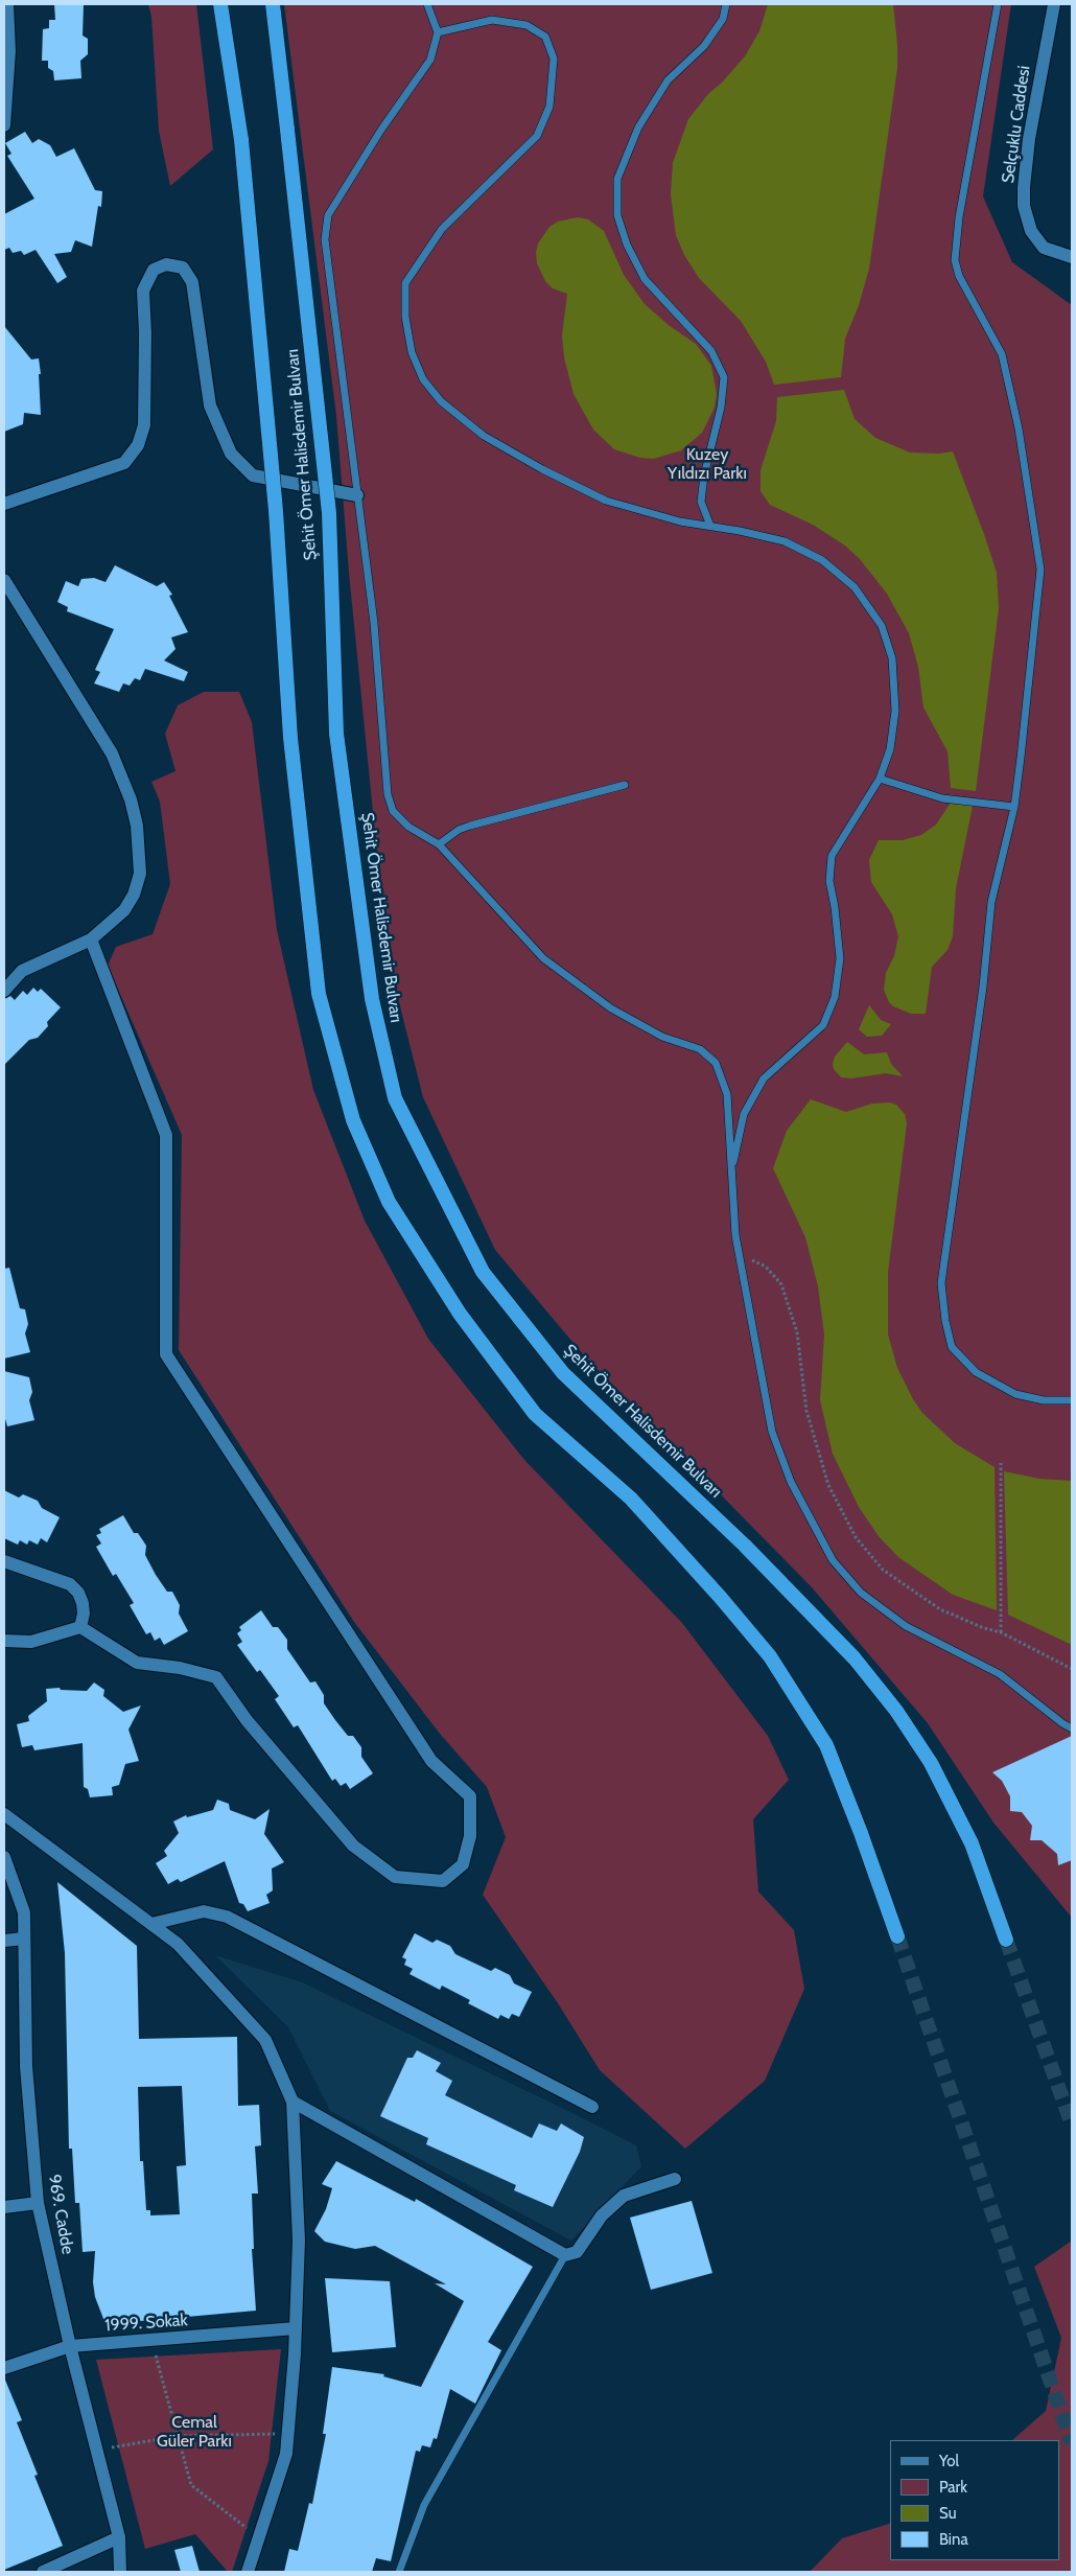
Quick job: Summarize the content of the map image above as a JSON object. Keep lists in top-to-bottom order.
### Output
{
  "streets": {
    "highway": ["Şehit Ömer Halisdemir Bulvarı"],
    "street": ["Selçuklu Caddesi", "969. Cadde", "1999. Sokak"]
  },
  "crossings": [
    ["969. Cadde", "1999. Sokak"]
  ],
  "parks": ["Kuzey Yıldızı Parkı", "Cemal Güler Parkı"],
  "legend": [
    "Yol",
    "Park",
    "Su",
    "Bina"
  ]
}
